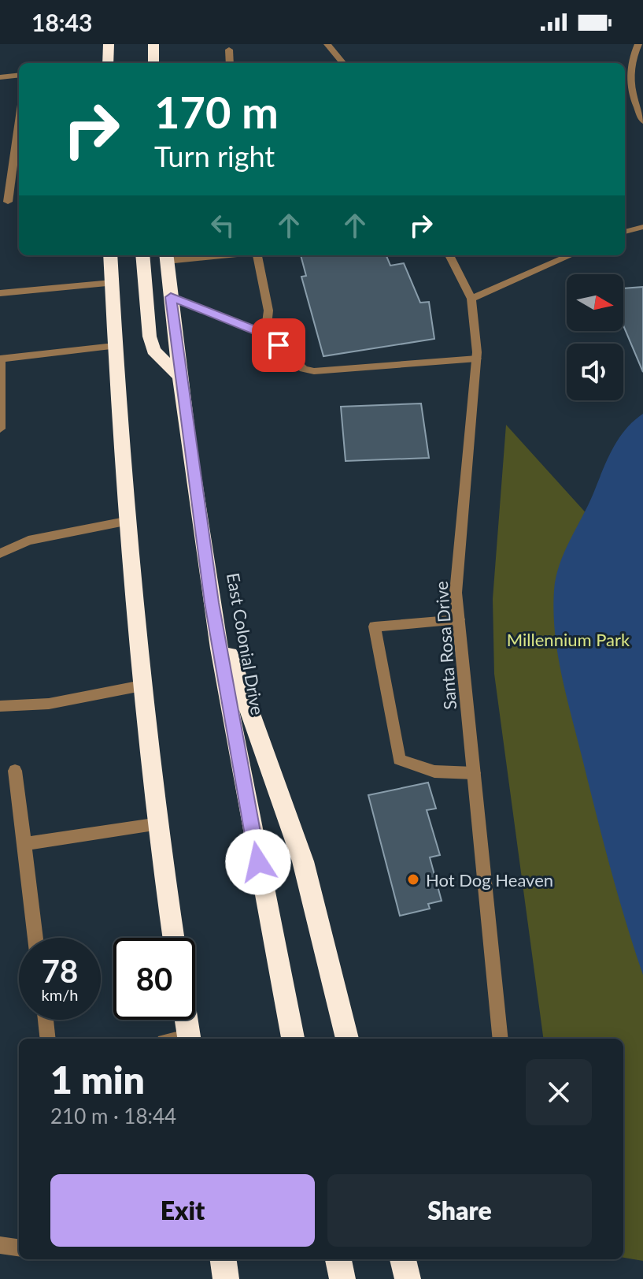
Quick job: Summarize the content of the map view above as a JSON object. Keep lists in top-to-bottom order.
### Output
{
  "streets": {
    "highway": ["East Colonial Drive"],
    "street": ["Santa Rosa Drive"]
  },
  "parks": ["Millennium Park"],
  "places": ["Hot Dog Heaven"],
  "north": "right",
  "page": {
    "status": "18:43",
    "turn": ["170 m", "Turn right"],
    "speed": "78 km/h",
    "limit": "80",
    "heading": ["1 min", "210 m · 18:44"],
    "buttons": ["Exit", "Share"]
  }
}
